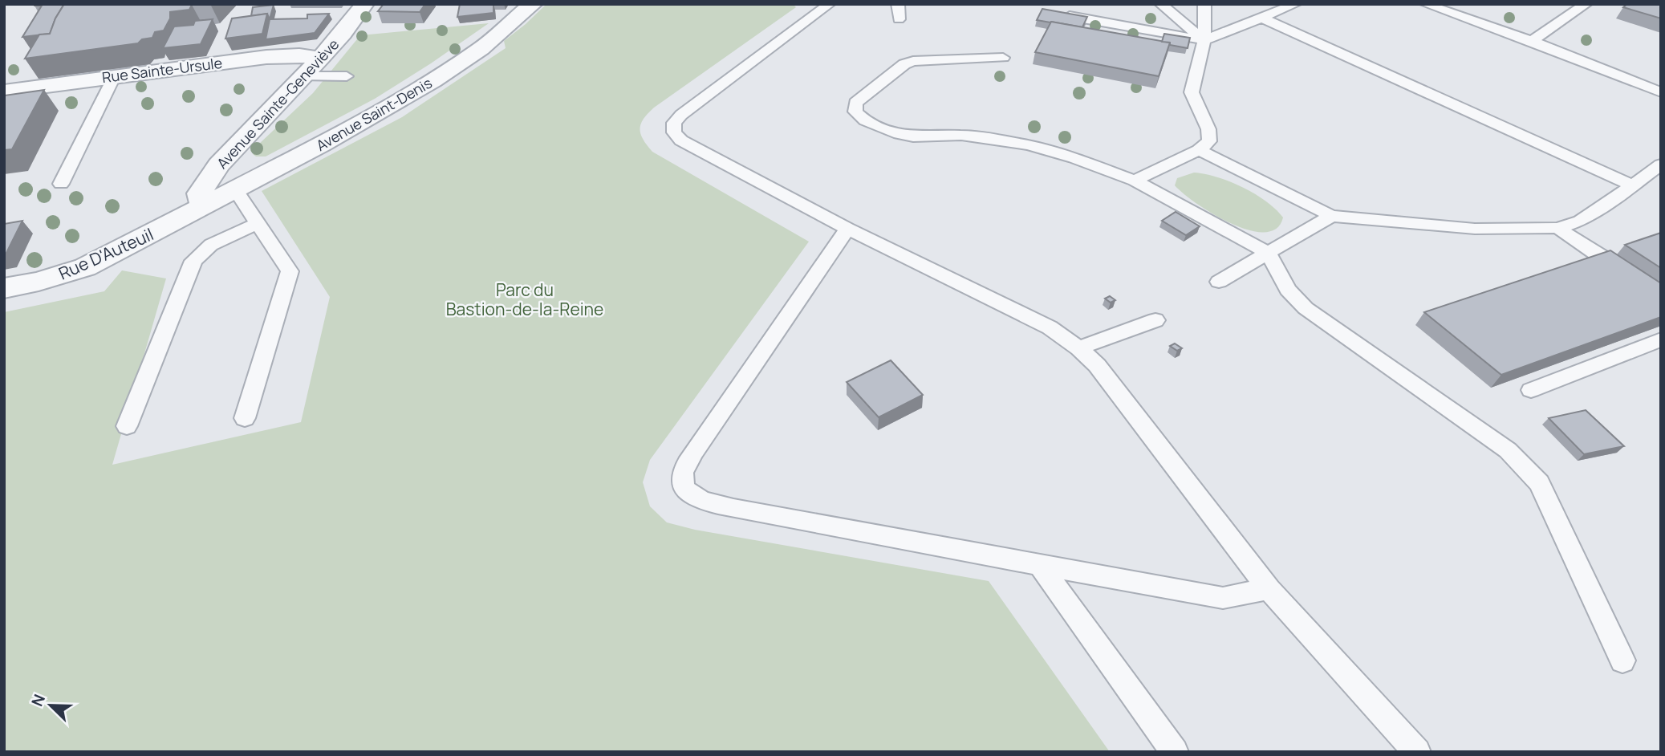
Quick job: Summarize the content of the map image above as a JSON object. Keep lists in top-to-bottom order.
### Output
{
  "streets": {
    "street": [
      "Rue Sainte-Ursule",
      "Avenue Sainte-Geneviève",
      "Avenue Saint-Denis",
      "Rue D'Auteuil"
    ]
  },
  "crossings": [
    ["Rue Sainte-Ursule", "Avenue Sainte-Geneviève"],
    ["Avenue Sainte-Geneviève", "Avenue Saint-Denis"],
    ["Avenue Sainte-Geneviève", "Rue D'Auteuil"],
    ["Avenue Saint-Denis", "Rue D'Auteuil"]
  ],
  "parks": ["Parc du Bastion-de-la-Reine"],
  "north": "top left"
}
